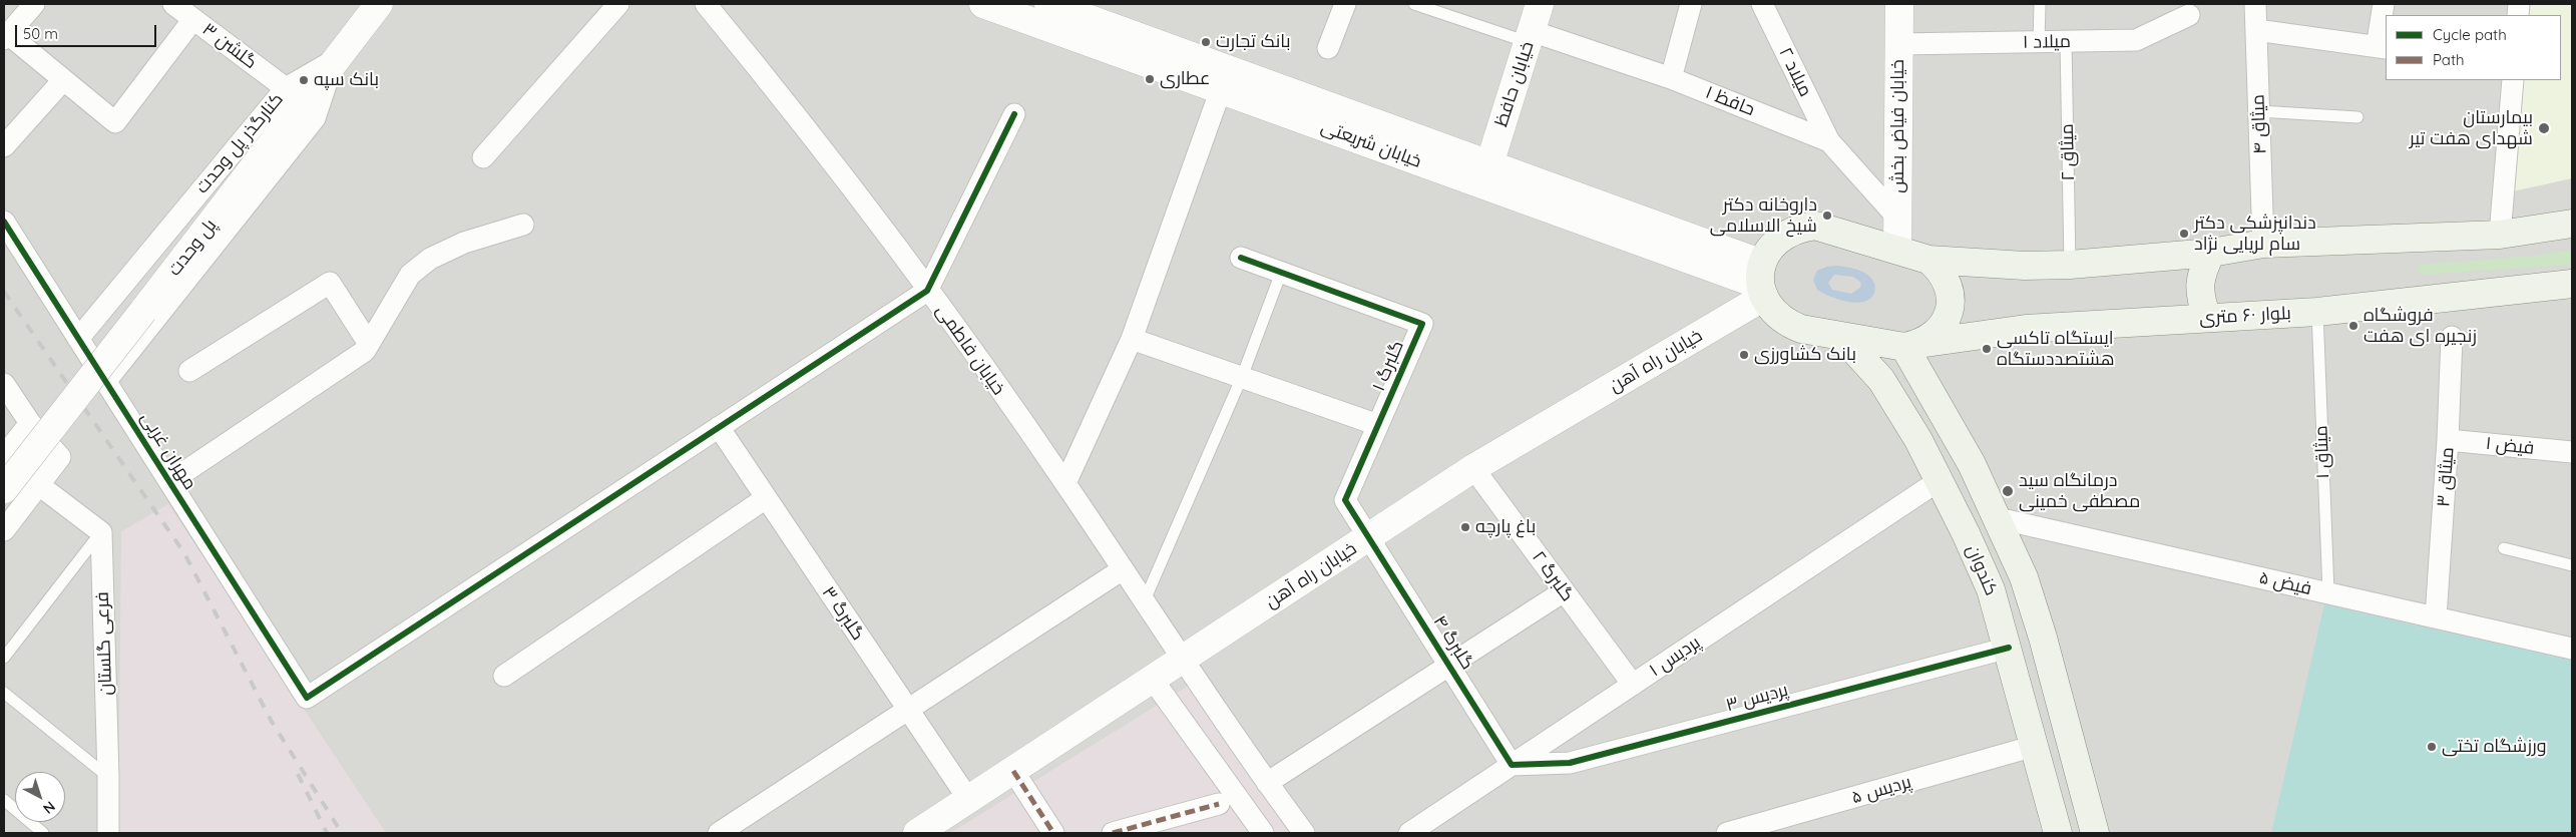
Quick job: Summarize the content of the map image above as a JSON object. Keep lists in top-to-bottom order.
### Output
{
  "streets": {
    "main road": ["بلوار ۶۰ متری", "کندوان"],
    "street": [
      "میلاد ۱",
      "گلشن ۳",
      "میلاد ۲",
      "خیابان حافظ",
      "حافظ ۱",
      "میثاق ۴",
      "خیابان فیاض بخش",
      "کنارگذر پل وحدت",
      "خیابان شریعتی",
      "پل وحدت",
      "خیابان فاطمی",
      "خیابان راه آهن",
      "گلبرگ ۱",
      "فیض ۱",
      "مهران غربی",
      "میثاق ۳",
      "گلبرگ ۲",
      "فیض ۵",
      "گلبرگ ۳",
      "گلبرگ ۴",
      "فرعی گلستان",
      "پردیس ۱",
      "پردیس ۳",
      "پردیس ۵"
    ],
    "lane": ["میثاق ۲", "میثاق ۱"]
  },
  "crossings": [
    ["میلاد ۱", "خیابان فیاض بخش"],
    ["میلاد ۱", "میثاق ۲"],
    ["گلشن ۳", "کنارگذر پل وحدت"],
    ["میلاد ۲", "حافظ ۱"],
    ["خیابان حافظ", "حافظ ۱"],
    ["خیابان حافظ", "خیابان شریعتی"],
    ["حافظ ۱", "خیابان فیاض بخش"],
    ["کنارگذر پل وحدت", "پل وحدت"],
    ["کنارگذر پل وحدت", "مهران غربی"],
    ["خیابان شریعتی", "بلوار ۶۰ متری"],
    ["خیابان شریعتی", "خیابان راه آهن"],
    ["بلوار ۶۰ متری", "خیابان راه آهن"],
    ["بلوار ۶۰ متری", "میثاق ۱"],
    ["بلوار ۶۰ متری", "کندوان"],
    ["خیابان فاطمی", "خیابان راه آهن"],
    ["خیابان راه آهن", "گلبرگ ۱"],
    ["خیابان راه آهن", "گلبرگ ۲"],
    ["خیابان راه آهن", "گلبرگ ۳"],
    ["خیابان راه آهن", "گلبرگ ۴"],
    ["گلبرگ ۱", "گلبرگ ۴"],
    ["فیض ۱", "میثاق ۳"],
    ["مهران غربی", "گلبرگ ۳"],
    ["میثاق ۱", "فیض ۵"],
    ["میثاق ۳", "فیض ۵"],
    ["کندوان", "فیض ۵"],
    ["کندوان", "پردیس ۱"],
    ["کندوان", "پردیس ۳"],
    ["کندوان", "پردیس ۵"],
    ["گلبرگ ۲", "پردیس ۱"],
    ["گلبرگ ۴", "پردیس ۱"],
    ["گلبرگ ۴", "پردیس ۳"],
    ["پردیس ۱", "پردیس ۳"]
  ],
  "places": [
    "بانک تجارت",
    "عطاری",
    "بانک سپه",
    "بیمارستان شهدای هفت تیر",
    "داروخانه دکتر شیخ الاسلامی",
    "دندانپزشکی دکتر سام لریایی نژاد",
    "فروشگاه زنجیره ای هفت",
    "ایستگاه تاکسی هشتصددستگاه",
    "بانک کشاورزی",
    "درمانگاه سید مصطفی خمینی",
    "باغ پارچه",
    "ورزشگاه تختی"
  ],
  "legend": ["Cycle path", "Path"],
  "scale_bar": "50 m",
  "north": "bottom right"
}
